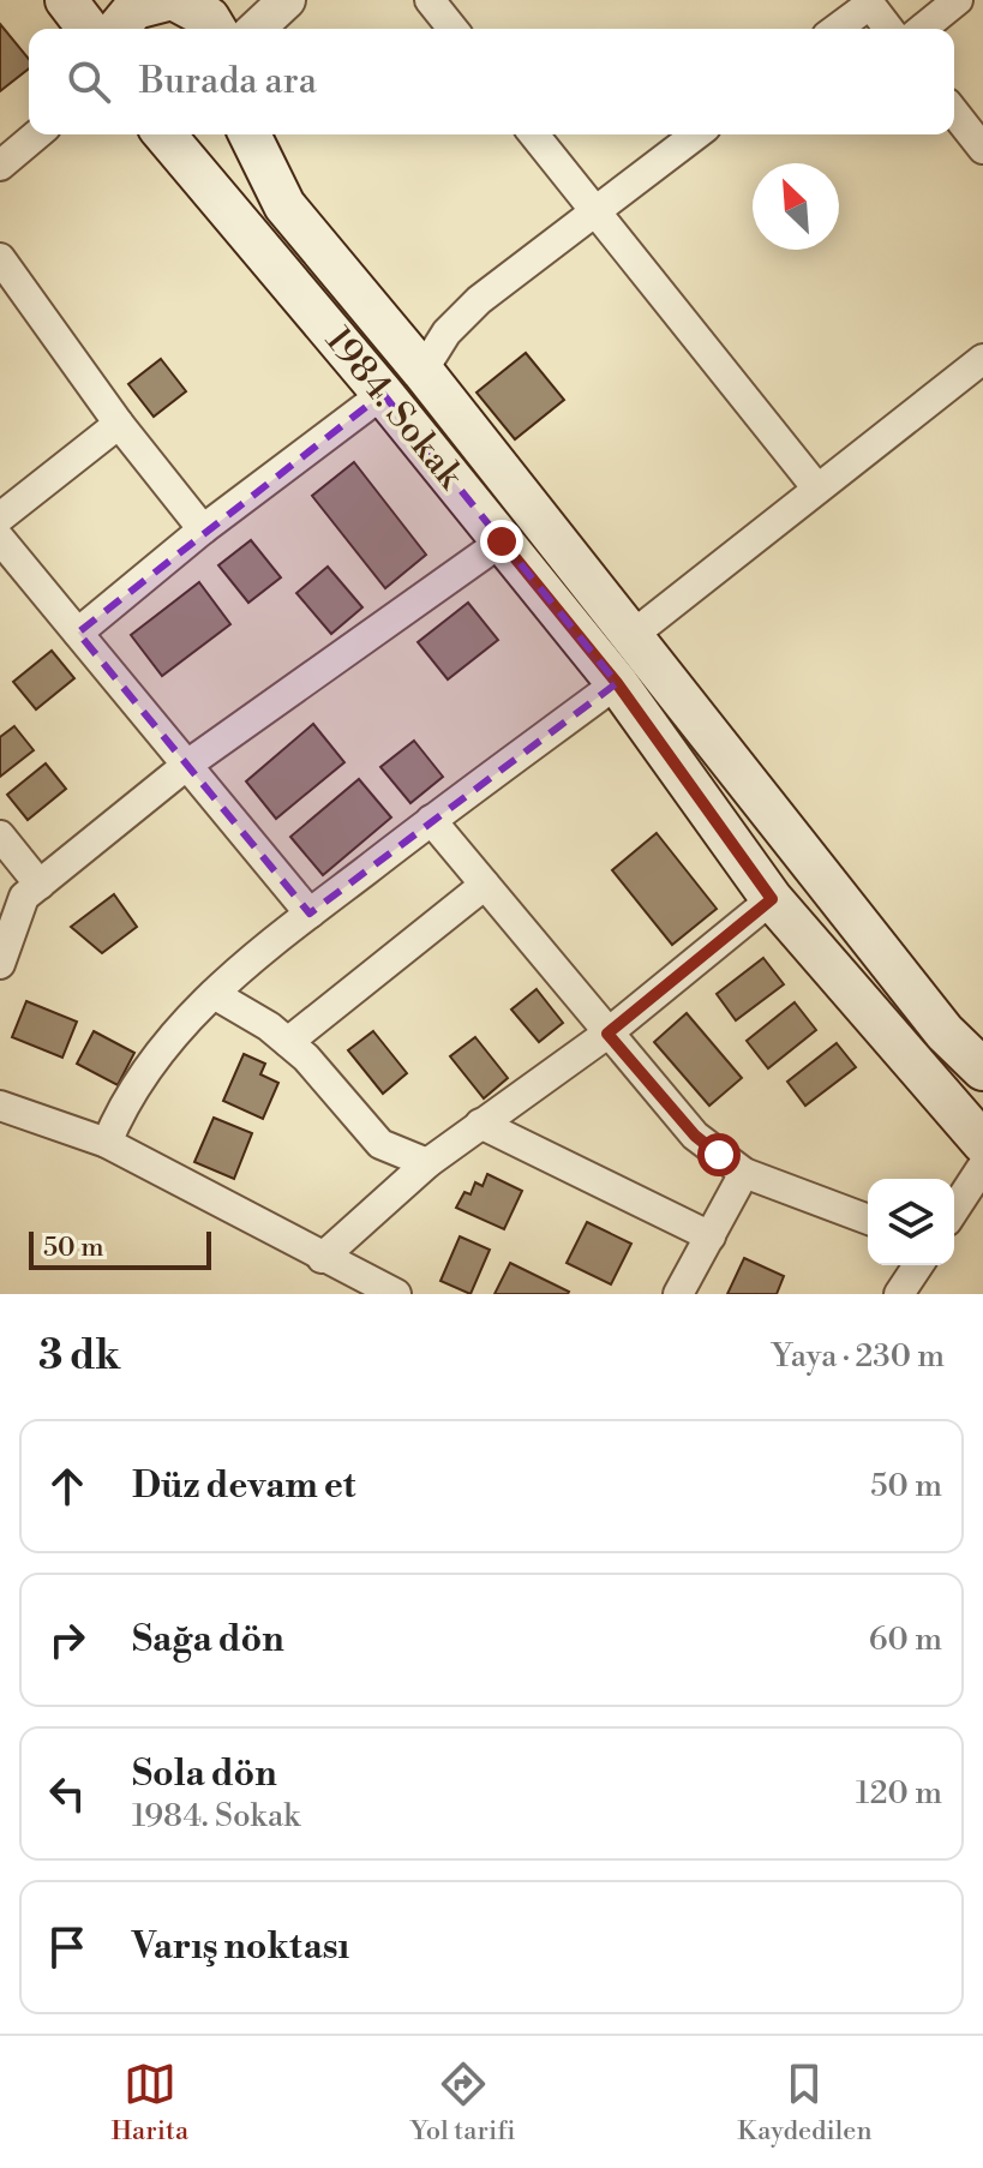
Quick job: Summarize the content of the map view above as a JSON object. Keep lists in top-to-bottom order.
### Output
{
  "streets": {
    "main road": ["1984. Sokak"]
  },
  "scale_bar": "50 m",
  "north": "top left",
  "page": {
    "search": "Burada ara",
    "scale": "50 m",
    "heading": ["3 dk", "Yaya · 230 m"],
    "list": [
      ["Düz devam et", "50 m"],
      ["Sağa dön", "60 m"],
      ["Sola dön", "1984. Sokak", "120 m"],
      "Varış noktası"
    ],
    "nav": ["Harita", "Yol tarifi", "Kaydedilen"]
  }
}
